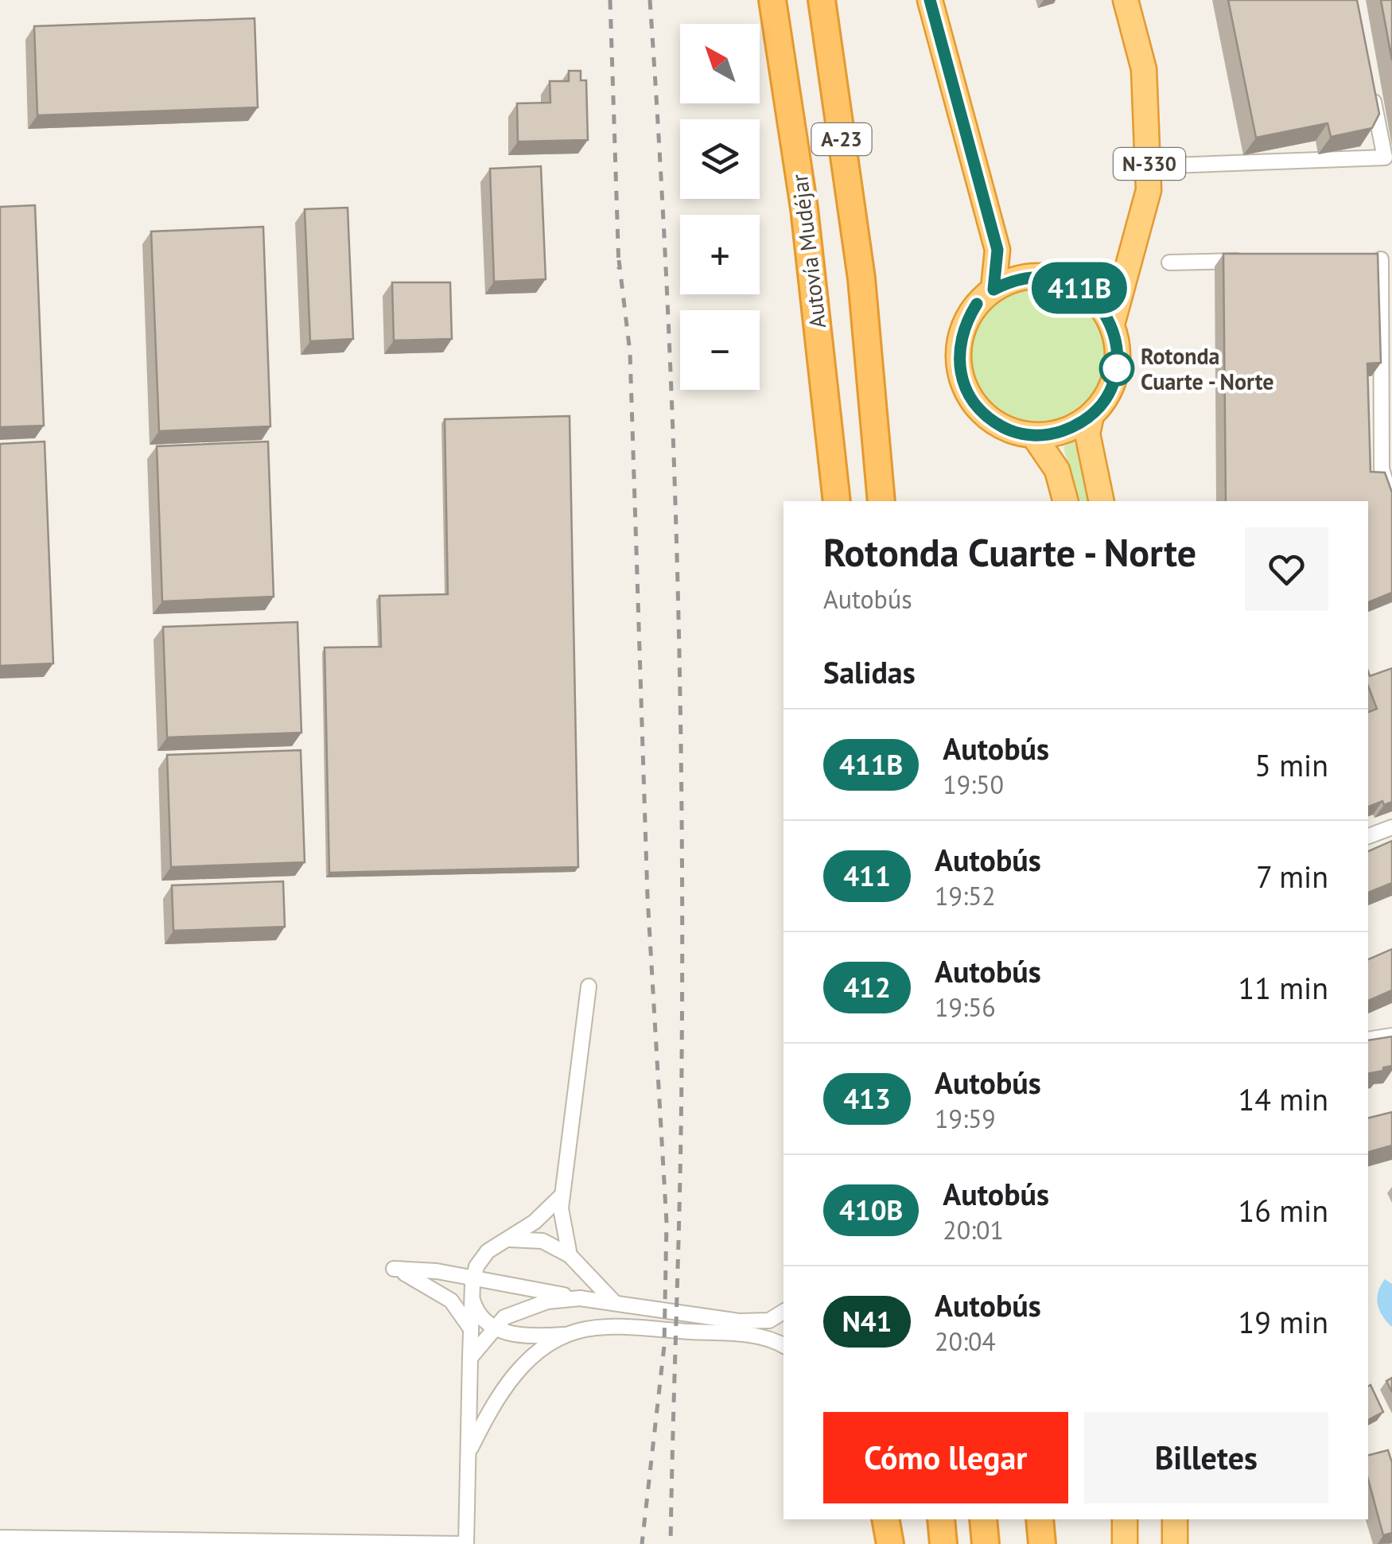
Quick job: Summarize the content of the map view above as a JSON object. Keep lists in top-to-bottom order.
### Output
{
  "streets": {
    "highway": ["A-23", "N-330", "Autovía Mudéjar"]
  },
  "places": ["Rotonda Cuarte - Norte"],
  "lines": ["bus line 411B"],
  "north": "top left",
  "page": {
    "on_map": "411B",
    "map_buttons": ["+", "−"],
    "heading": [
      ["Rotonda Cuarte - Norte", "Autobús"],
      "Salidas"
    ],
    "list": [
      {
        "mark": "411B",
        "name": "Autobús",
        "note": "19:50",
        "value": "5 min"
      },
      {
        "mark": "411",
        "name": "Autobús",
        "note": "19:52",
        "value": "7 min"
      },
      {
        "mark": "412",
        "name": "Autobús",
        "note": "19:56",
        "value": "11 min"
      },
      {
        "mark": "413",
        "name": "Autobús",
        "note": "19:59",
        "value": "14 min"
      },
      {
        "mark": "410B",
        "name": "Autobús",
        "note": "20:01",
        "value": "16 min"
      },
      {
        "mark": "N41",
        "name": "Autobús",
        "note": "20:04",
        "value": "19 min"
      }
    ],
    "buttons": ["Cómo llegar", "Billetes"]
  }
}
